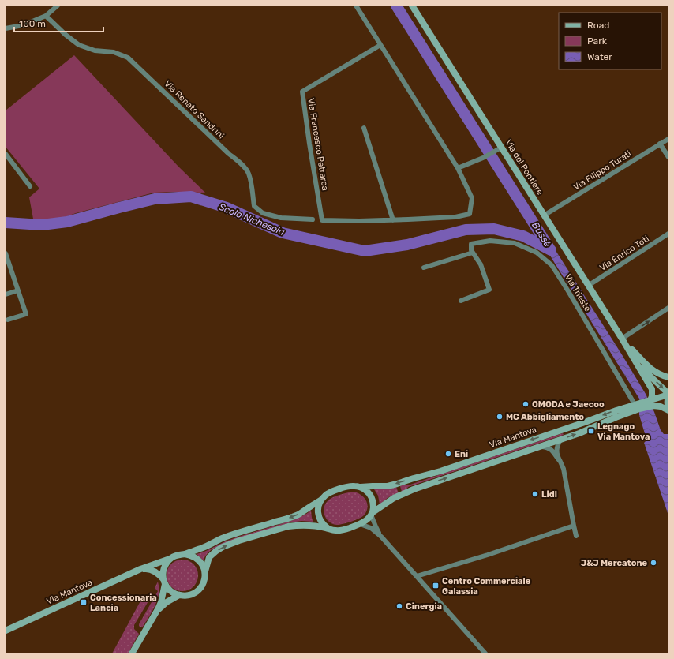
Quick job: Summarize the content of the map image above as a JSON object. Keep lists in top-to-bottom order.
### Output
{
  "streets": {
    "main road": ["Via del Pontiere", "Via Mantova"],
    "street": [
      "Via Renato Sandrini",
      "Via Francesco Petrarca",
      "Via Filippo Turati",
      "Via Enrico Toti",
      "Via Trieste"
    ]
  },
  "crossings": [
    ["Via del Pontiere", "Via Filippo Turati"],
    ["Via del Pontiere", "Via Enrico Toti"],
    ["Via del Pontiere", "Via Mantova"],
    ["Via Trieste", "Via Mantova"]
  ],
  "water": ["Scolo Nichesola", "Bussè"],
  "places": {
    "other": [
      "OMODA e Jaecoo",
      "MC Abbigliamento",
      "Eni",
      "Lidl",
      "J&J Mercatone",
      "Cinergia"
    ],
    "transit": ["Legnago Via Mantova", "Centro Commerciale Galassia", "Concessionaria Lancia"]
  },
  "legend": ["Road", "Park", "Water"],
  "scale_bar": "100 m"
}
